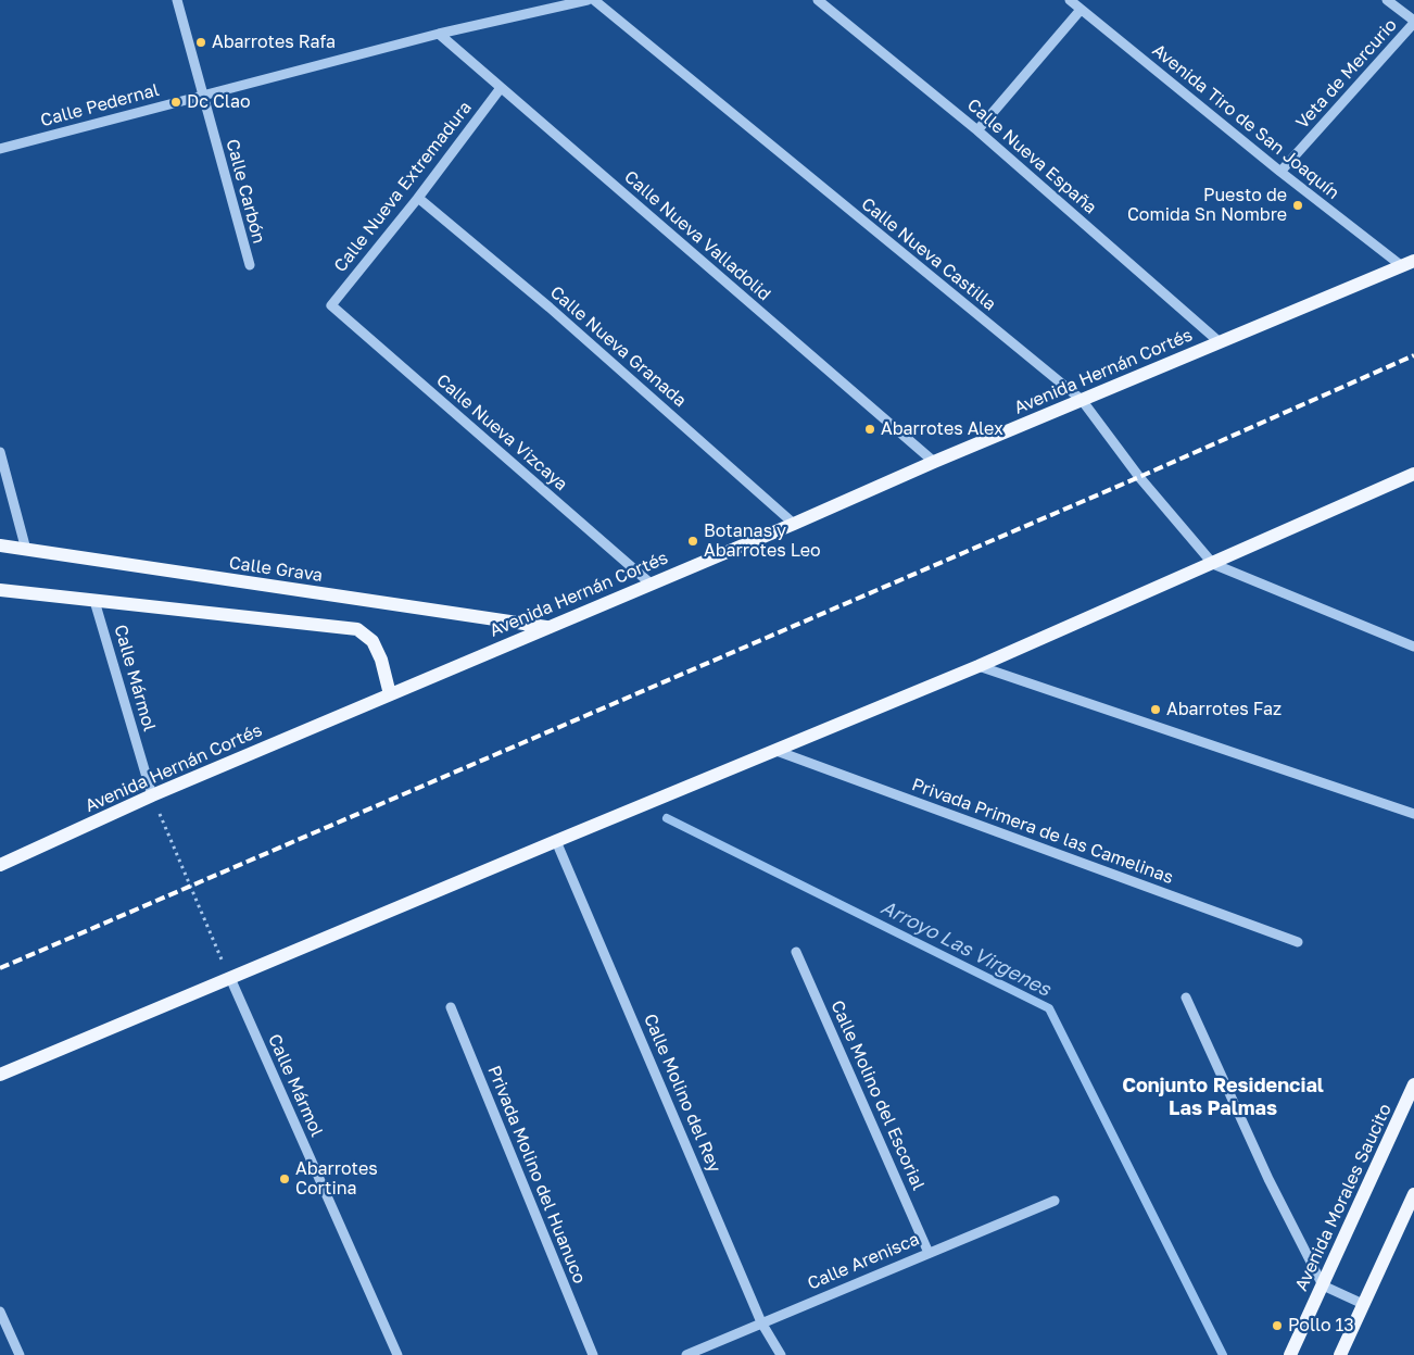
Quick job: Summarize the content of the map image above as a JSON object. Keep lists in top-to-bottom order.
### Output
{
  "streets": {
    "main road": ["Avenida Hernán Cortés", "Calle Grava", "Avenida Morales Saucito"],
    "street": [
      "Veta de Mercurio",
      "Calle Pedernal",
      "Avenida Tiro de San Joaquín",
      "Calle Nueva España",
      "Calle Nueva Extremadura",
      "Calle Carbón",
      "Calle Nueva Valladolid",
      "Calle Nueva Castilla",
      "Calle Nueva Granada",
      "Calle Nueva Vizcaya",
      "Calle Mármol",
      "Privada Primera de las Camelinas",
      "Calle Molino del Rey",
      "Calle Molino del Escorial",
      "Privada Molino del Huanuco",
      "Calle Arenisca"
    ]
  },
  "crossings": [
    ["Veta de Mercurio", "Avenida Tiro de San Joaquín"],
    ["Calle Pedernal", "Calle Carbón"],
    ["Calle Pedernal", "Calle Nueva Valladolid"],
    ["Avenida Tiro de San Joaquín", "Avenida Hernán Cortés"],
    ["Calle Nueva España", "Avenida Hernán Cortés"],
    ["Calle Nueva Extremadura", "Calle Nueva Valladolid"],
    ["Calle Nueva Extremadura", "Calle Nueva Granada"],
    ["Calle Nueva Extremadura", "Calle Nueva Vizcaya"],
    ["Calle Nueva Valladolid", "Avenida Hernán Cortés"],
    ["Calle Nueva Castilla", "Avenida Hernán Cortés"],
    ["Calle Nueva Granada", "Avenida Hernán Cortés"],
    ["Avenida Hernán Cortés", "Calle Nueva Vizcaya"],
    ["Avenida Hernán Cortés", "Calle Grava"],
    ["Avenida Hernán Cortés", "Calle Mármol"],
    ["Calle Molino del Rey", "Calle Arenisca"],
    ["Calle Molino del Escorial", "Calle Arenisca"]
  ],
  "districts": ["Conjunto Residencial Las Palmas"],
  "water": ["Arroyo Las Virgenes"],
  "places": [
    "Abarrotes Rafa",
    "Dc Clao",
    "Puesto de Comida Sn Nombre",
    "Abarrotes Alex",
    "Botanas y Abarrotes Leo",
    "Abarrotes Faz",
    "Abarrotes Cortina",
    "Pollo 13"
  ]
}
